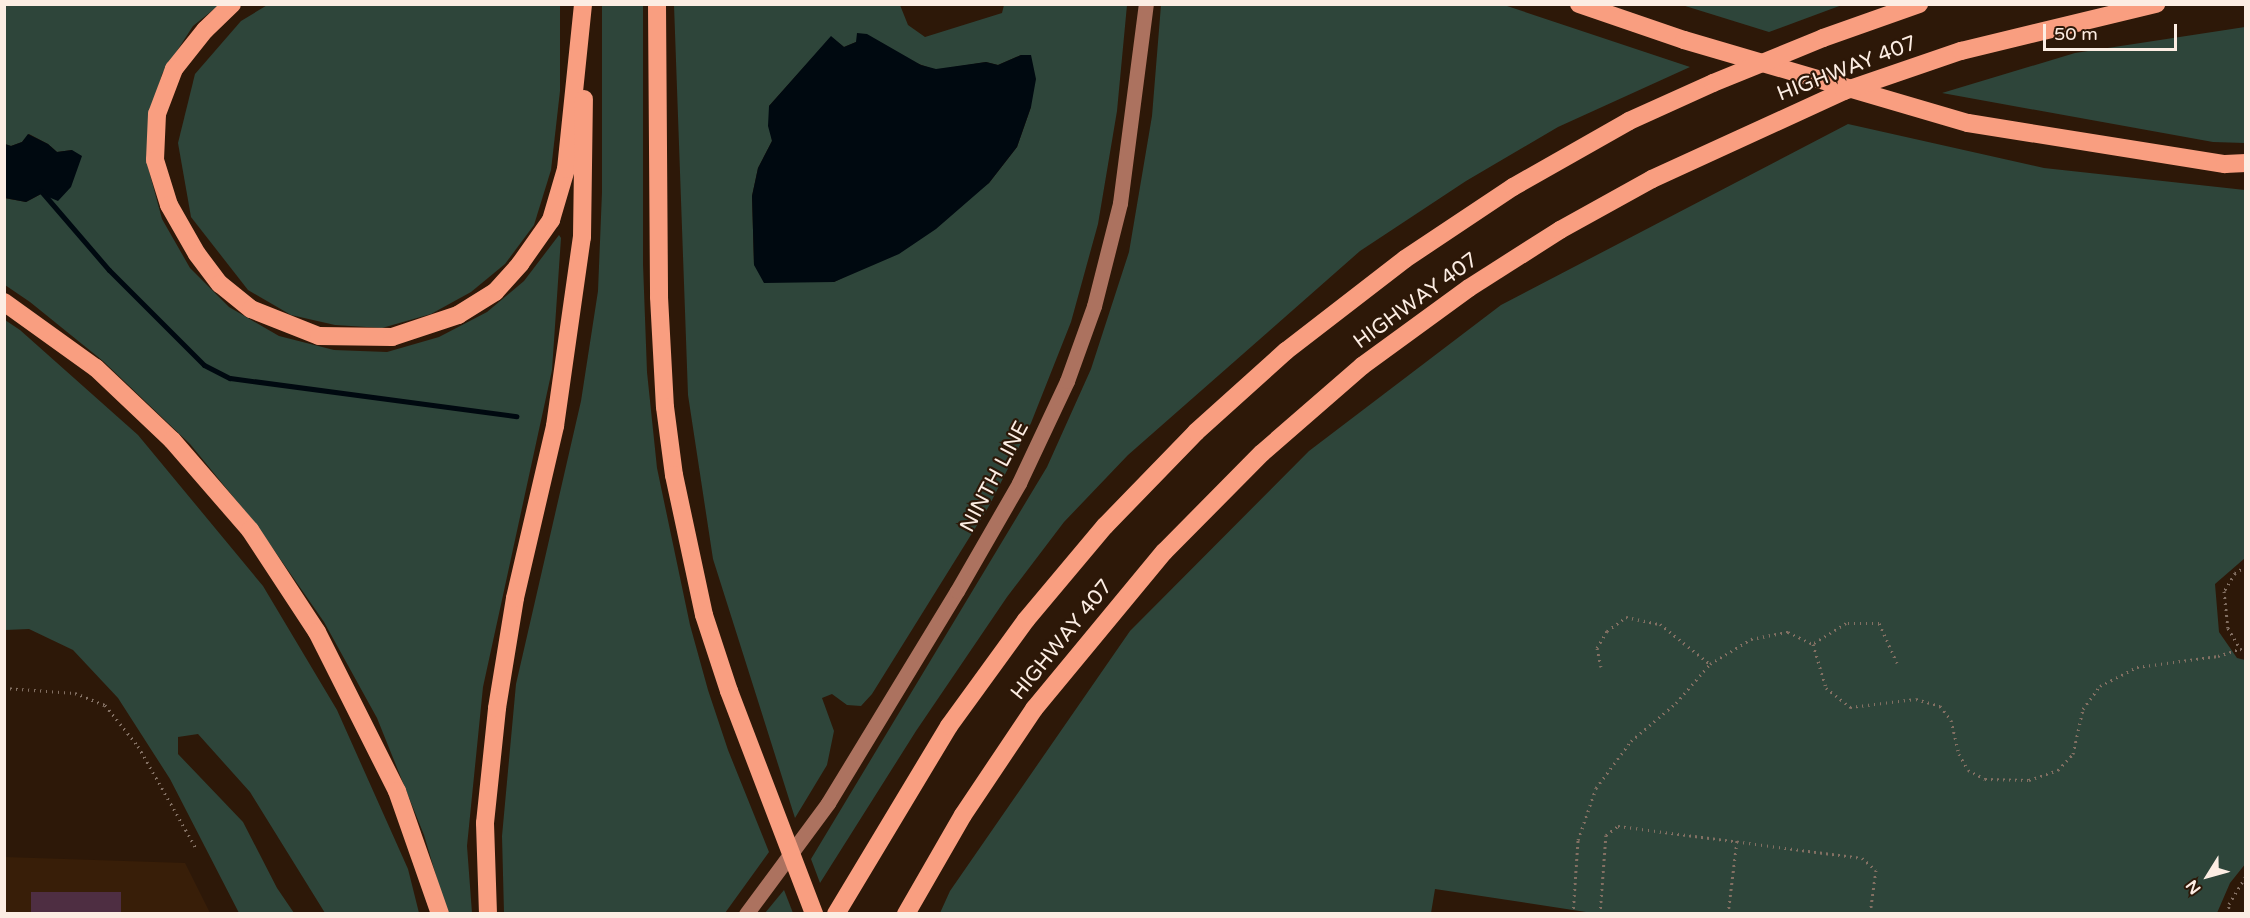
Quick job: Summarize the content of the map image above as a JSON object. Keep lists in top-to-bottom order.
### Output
{
  "streets": {
    "highway": ["HIGHWAY 407"],
    "main road": ["NINTH LINE"]
  },
  "scale_bar": "50 m",
  "north": "bottom left"
}
